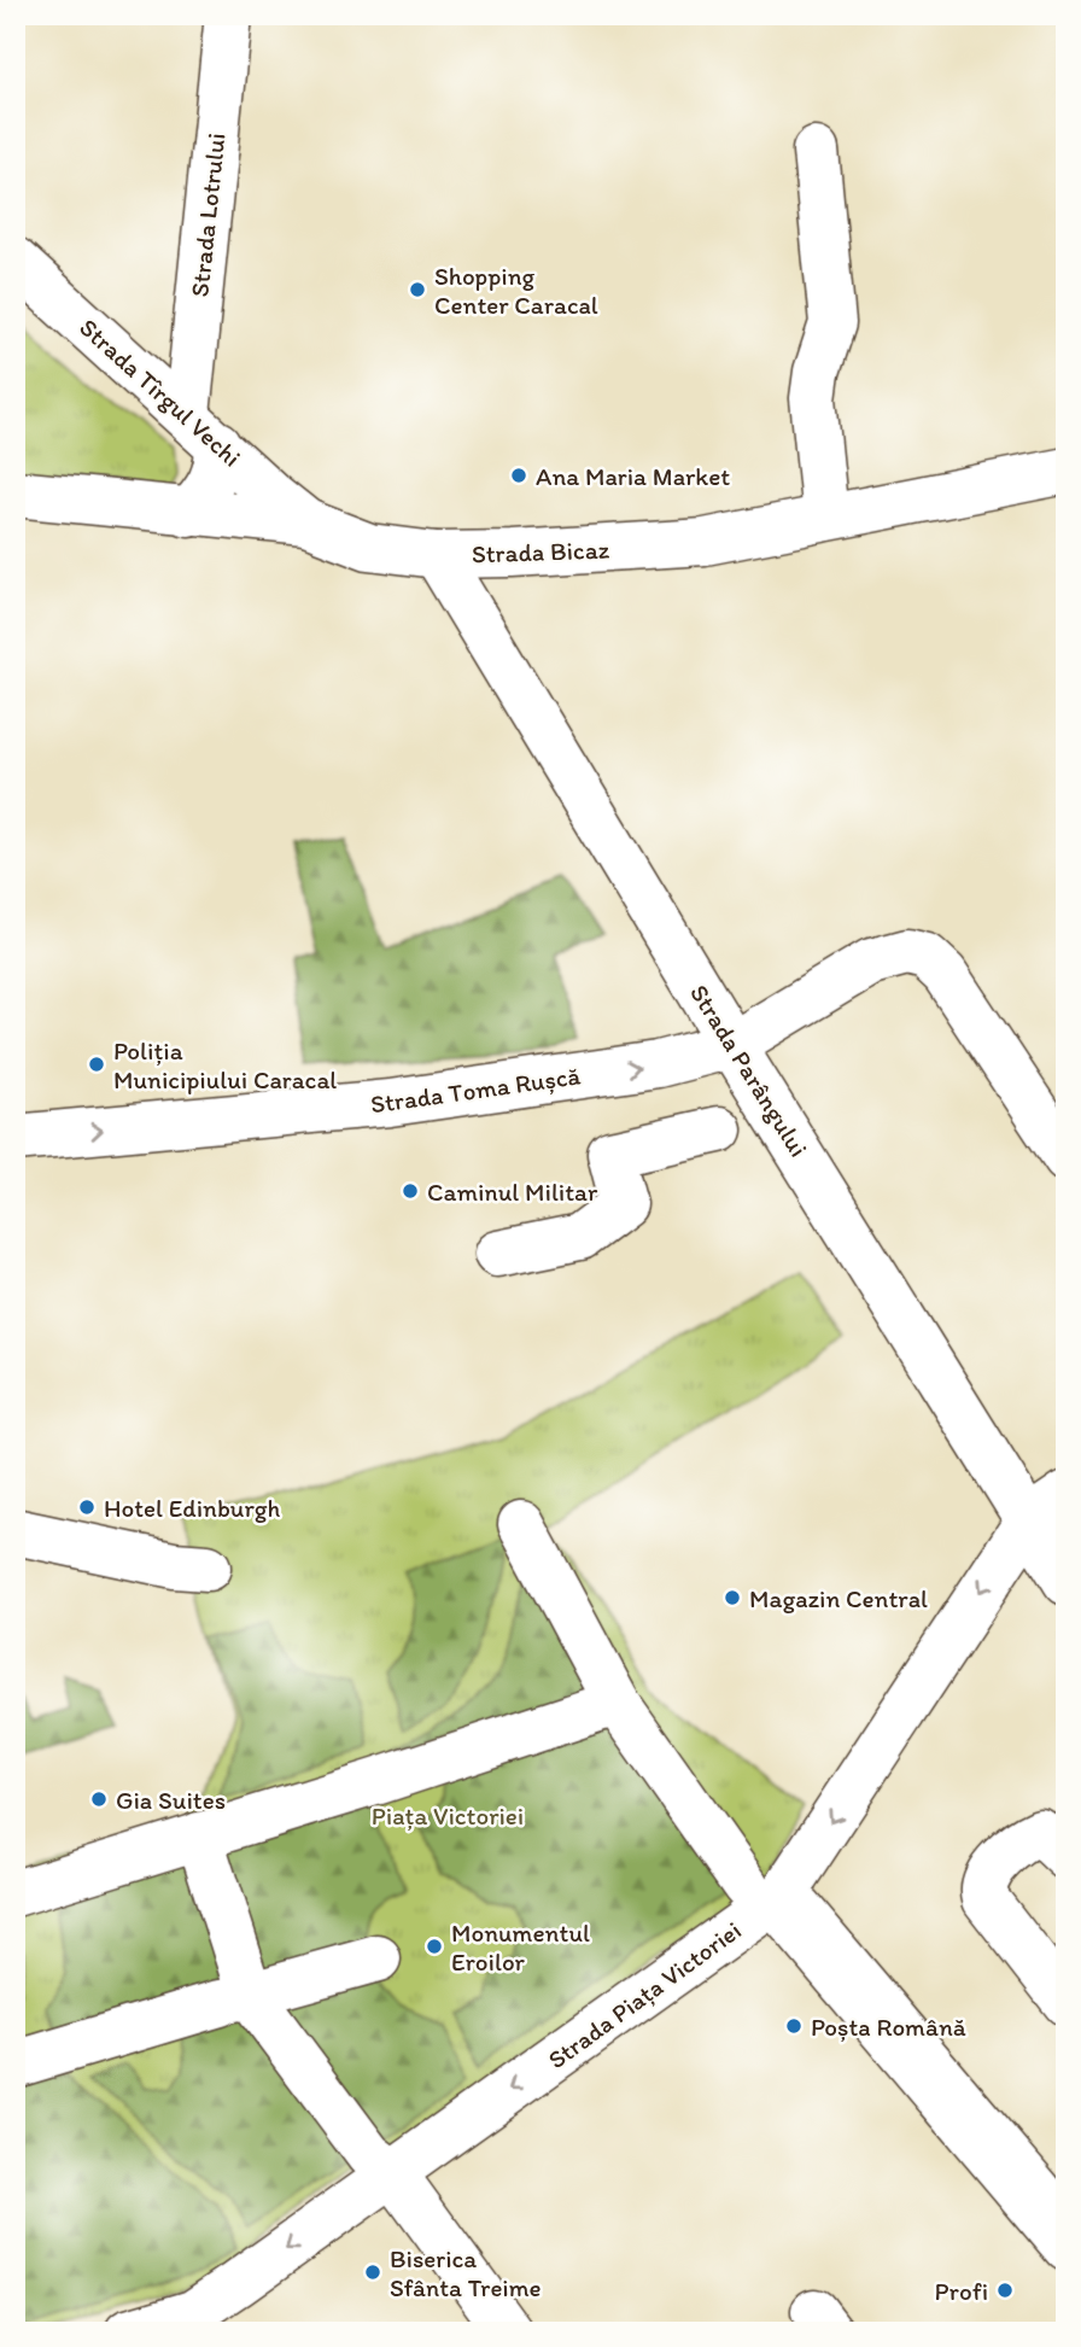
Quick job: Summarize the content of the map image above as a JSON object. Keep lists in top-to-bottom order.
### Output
{
  "streets": {
    "street": [
      "Strada Lotrului",
      "Strada Tîrgul Vechi",
      "Strada Bicaz",
      "Strada Parângului",
      "Strada Toma Rușcă",
      "Strada Piața Victoriei"
    ]
  },
  "crossings": [
    ["Strada Lotrului", "Strada Tîrgul Vechi"],
    ["Strada Lotrului", "Strada Bicaz"],
    ["Strada Tîrgul Vechi", "Strada Bicaz"],
    ["Strada Bicaz", "Strada Parângului"],
    ["Strada Parângului", "Strada Toma Rușcă"],
    ["Strada Parângului", "Strada Piața Victoriei"]
  ],
  "one_way": ["Strada Toma Rușcă"],
  "parks": ["Piața Victoriei"],
  "places": [
    "Shopping Center Caracal",
    "Ana Maria Market",
    "Poliția Municipiului Caracal",
    "Caminul Militar",
    "Hotel Edinburgh",
    "Magazin Central",
    "Gia Suites",
    "Monumentul Eroilor",
    "Poșta Română",
    "Biserica Sfânta Treime",
    "Profi"
  ]
}
